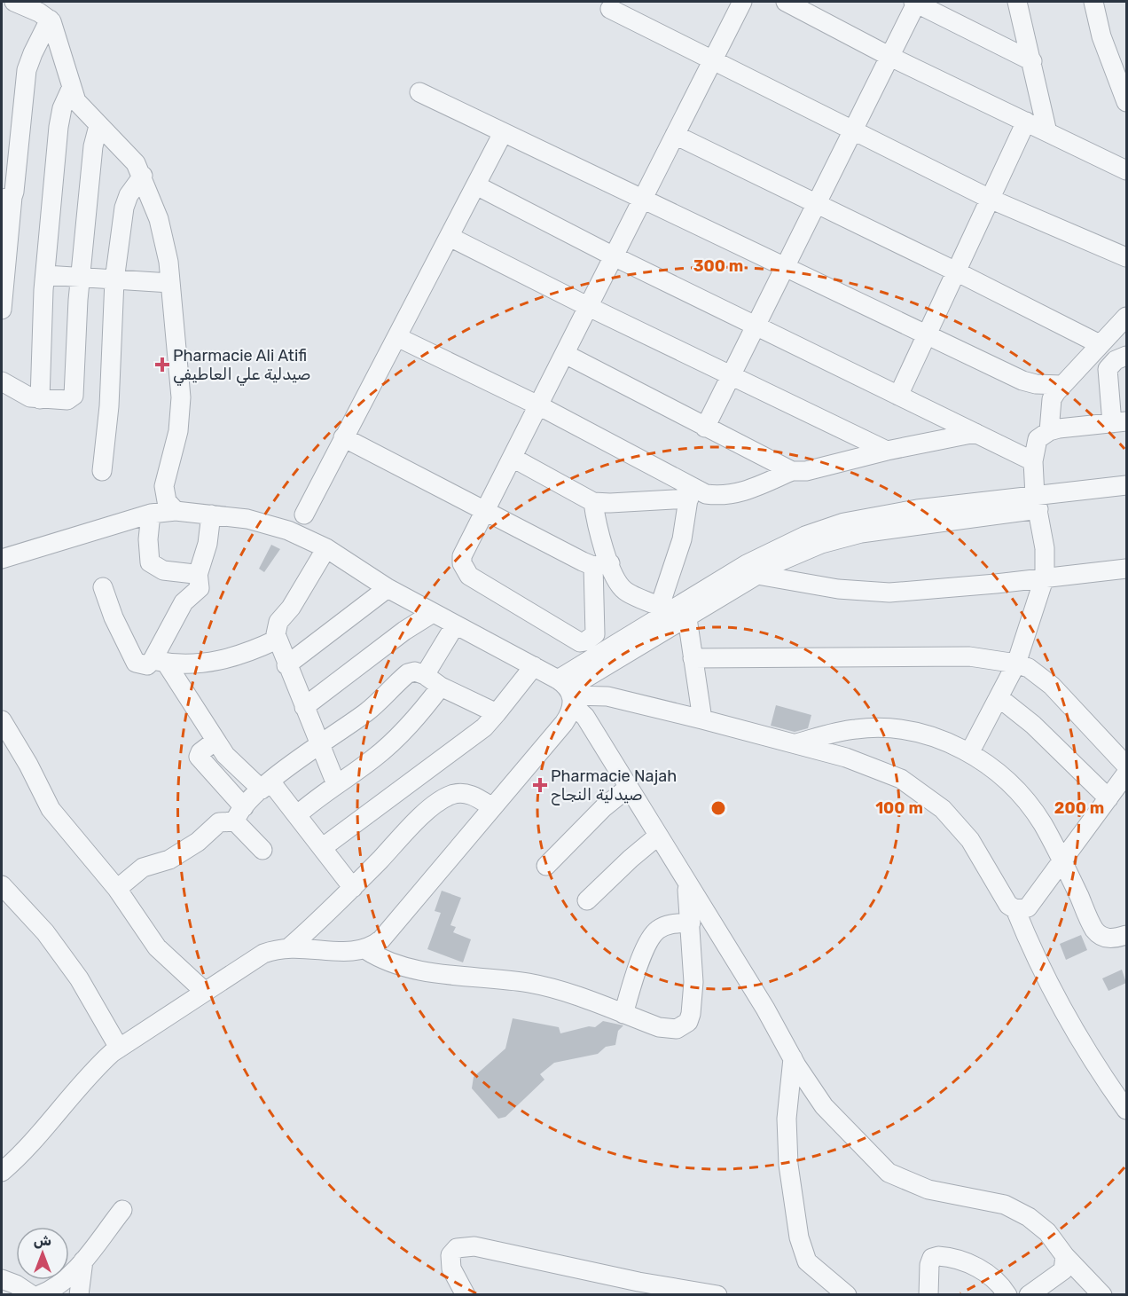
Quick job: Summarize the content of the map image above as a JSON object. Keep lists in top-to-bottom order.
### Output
{
  "places": {
    "health": ["Pharmacie Ali Atifi صيدلية علي العاطيفي", "Pharmacie Najah صيدلية النجاح"]
  },
  "north": "top",
  "rings": ["300 m", "100 m", "200 m"]
}
